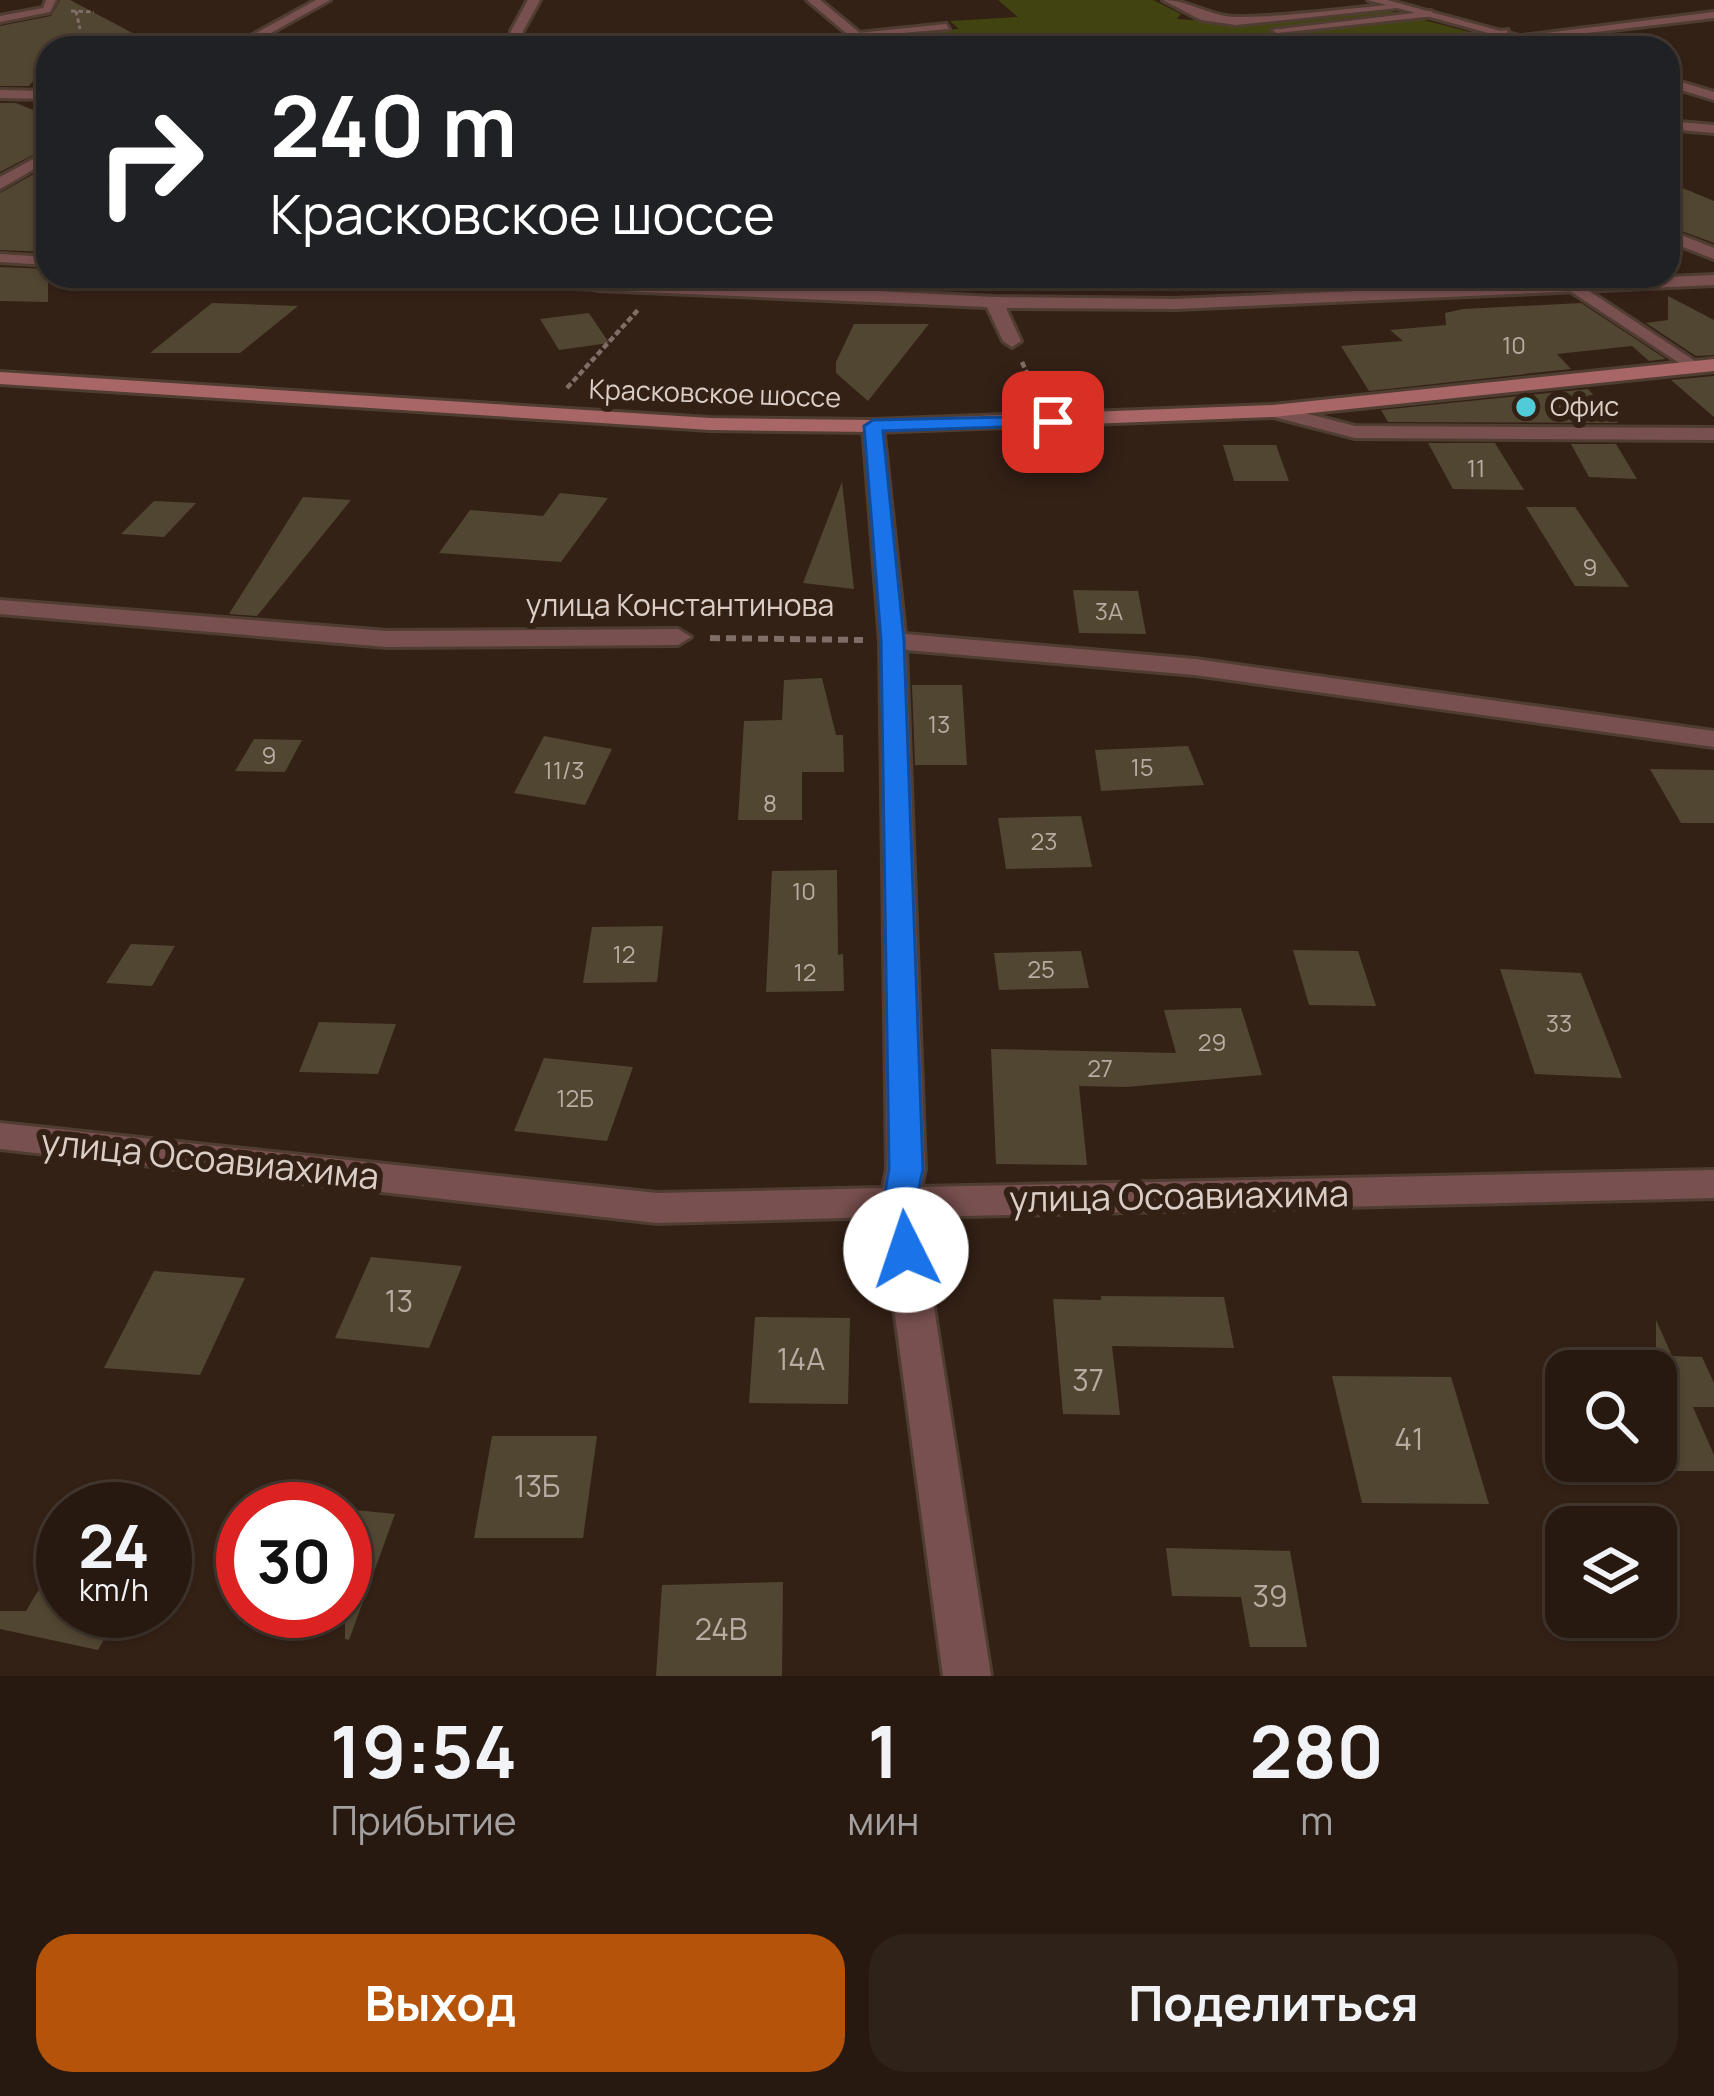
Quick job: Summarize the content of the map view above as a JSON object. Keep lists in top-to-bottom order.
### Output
{
  "streets": {
    "main road": ["Красковское шоссе"],
    "street": ["улица Константинова", "улица Осоавиахима"]
  },
  "places": ["Офис"],
  "house_numbers": [
    "10",
    "11",
    "9",
    "3А",
    "13",
    "9",
    "15",
    "11/3",
    "8",
    "23",
    "10",
    "12",
    "25",
    "12",
    "33",
    "29",
    "27",
    "12Б",
    "13",
    "14А",
    "37",
    "41",
    "13Б",
    "39",
    "24В"
  ],
  "page": {
    "turn": ["240 m", "Красковское шоссе"],
    "speed": "24 km/h",
    "limit": "30",
    "eta": [
      "19:54",
      "Прибытие",
      "1",
      "мин",
      "280",
      "m"
    ],
    "buttons": ["Выход", "Поделиться"]
  }
}
